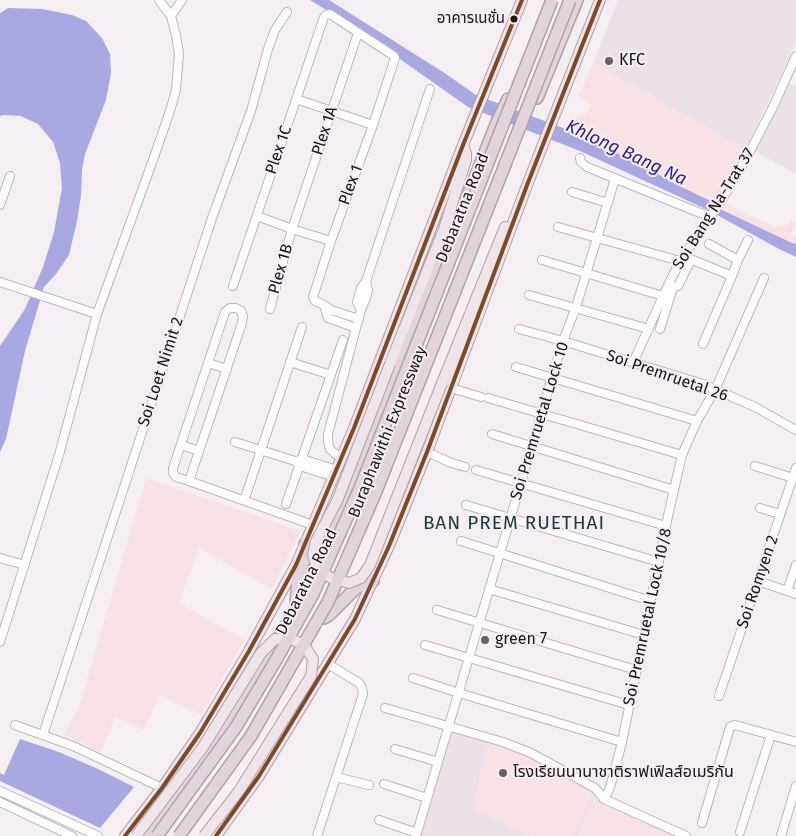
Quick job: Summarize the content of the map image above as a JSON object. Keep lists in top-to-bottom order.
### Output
{
  "streets": {
    "highway": ["Debaratna Road", "Buraphawithi Expressway"],
    "street": [
      "Plex 1A",
      "Plex 1C",
      "Plex 1",
      "Soi Bang Na-Trat 37",
      "Plex 1B",
      "Soi Loet Nimit 2",
      "Soi Premruetal 26",
      "Soi Premruetal Lock 10",
      "Soi Romyen 2",
      "Soi Premruetal Lock 10/8"
    ]
  },
  "crossings": [
    ["Plex 1A", "Plex 1C"],
    ["Plex 1A", "Plex 1"],
    ["Plex 1A", "Plex 1B"],
    ["Plex 1C", "Plex 1"],
    ["Soi Bang Na-Trat 37", "Soi Premruetal 26"],
    ["Soi Premruetal 26", "Soi Premruetal Lock 10"],
    ["Soi Premruetal 26", "Soi Premruetal Lock 10/8"]
  ],
  "districts": ["BAN PREM RUETHAI"],
  "water": ["Khlong Bang Na"],
  "places": [
    "อาคารเนชั่น",
    "KFC",
    "green 7",
    "โรงเรียนนานาชาติราฟเฟิลส์อเมริกัน"
  ]
}
